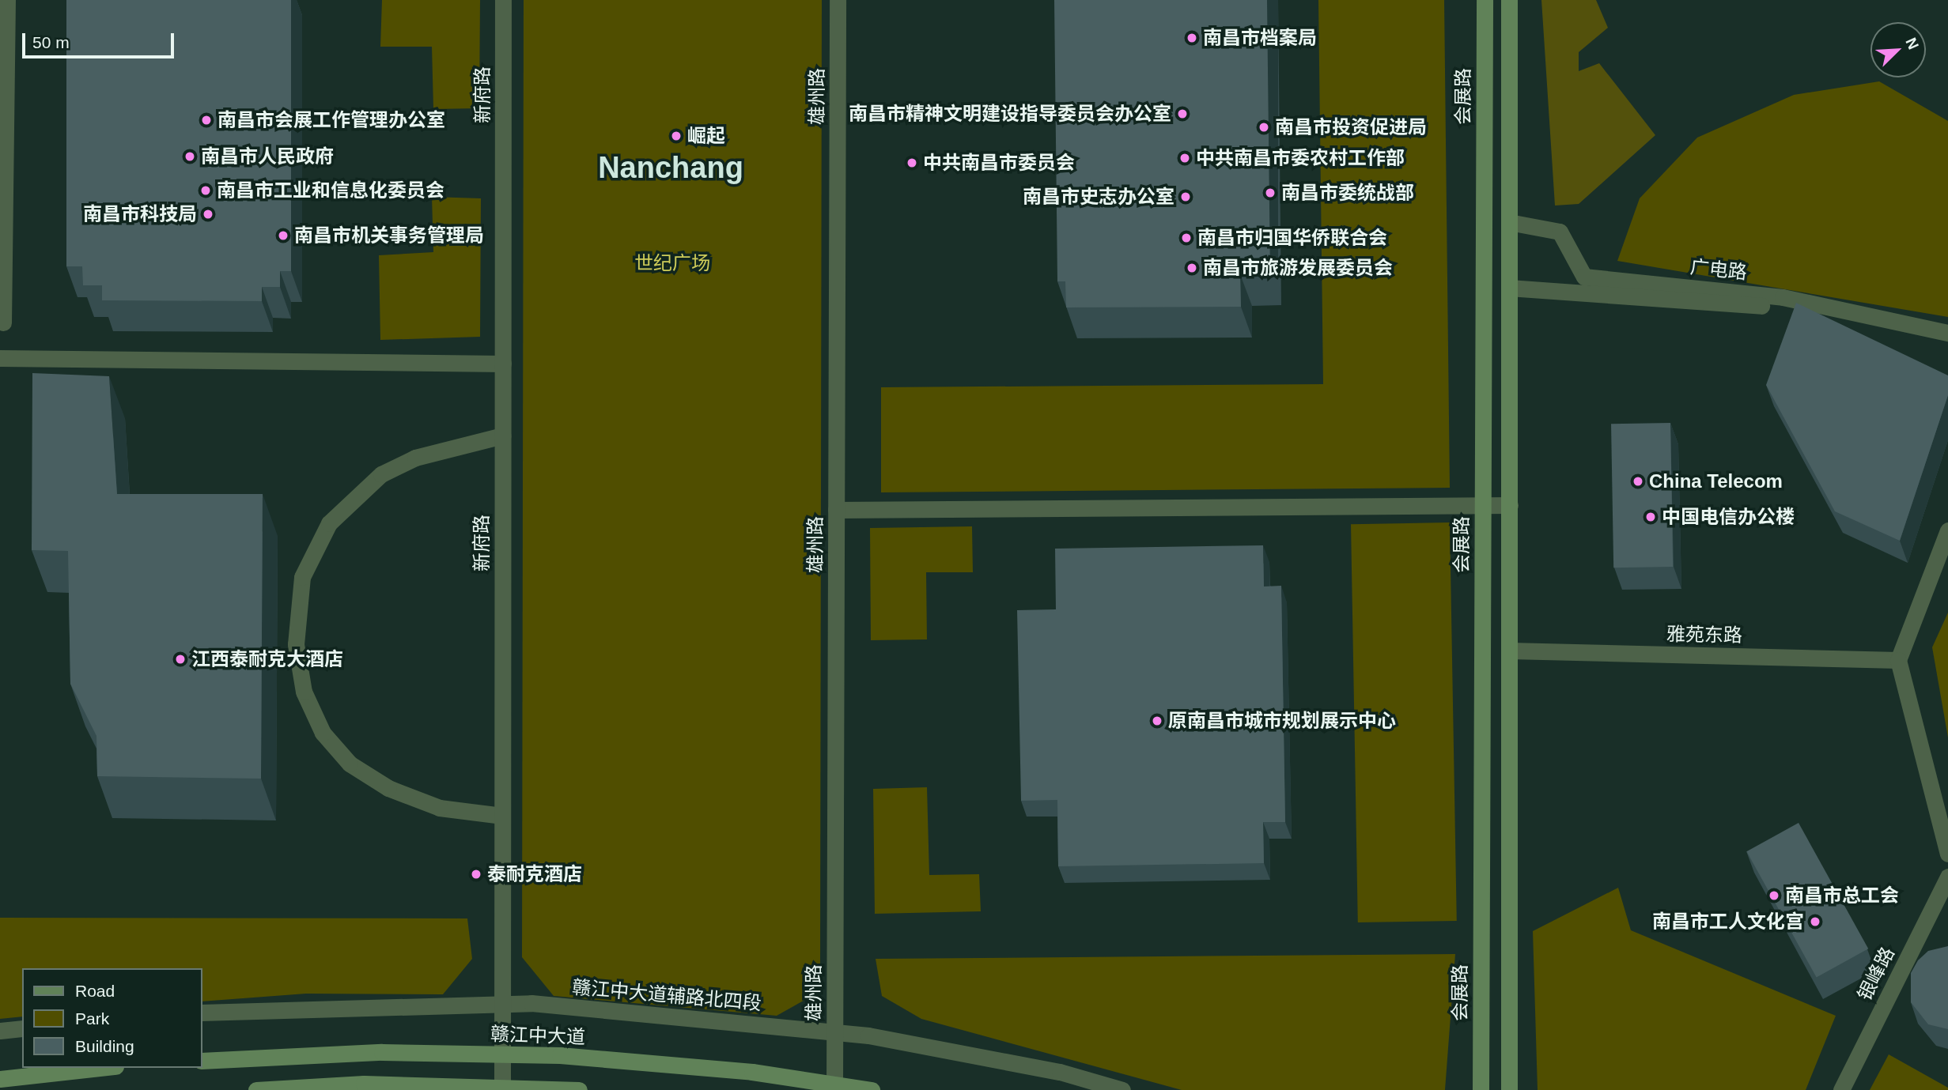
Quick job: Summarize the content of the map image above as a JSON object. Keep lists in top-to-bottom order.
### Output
{
  "streets": {
    "main road": ["会展路", "赣江中大道"],
    "street": [
      "新府路",
      "雄州路",
      "广电路",
      "雅苑东路",
      "银峰路",
      "赣江中大道辅路北四段"
    ]
  },
  "crossings": [
    ["新府路", "赣江中大道辅路北四段"],
    ["新府路", "赣江中大道"],
    ["雄州路", "赣江中大道辅路北四段"],
    ["雄州路", "赣江中大道"]
  ],
  "districts": ["Nanchang"],
  "parks": ["世纪广场"],
  "places": [
    "南昌市档案局",
    "南昌市精神文明建设指导委员会办公室",
    "南昌市会展工作管理办公室",
    "南昌市投资促进局",
    "崛起",
    "南昌市人民政府",
    "中共南昌市委农村工作部",
    "中共南昌市委员会",
    "南昌市工业和信息化委员会",
    "南昌市委统战部",
    "南昌市史志办公室",
    "南昌市科技局",
    "南昌市机关事务管理局",
    "南昌市归国华侨联合会",
    "南昌市旅游发展委员会",
    "China Telecom",
    "中国电信办公楼",
    "江西泰耐克大酒店",
    "原南昌市城市规划展示中心",
    "泰耐克酒店",
    "南昌市总工会",
    "南昌市工人文化宫"
  ],
  "legend": ["Road", "Park", "Building"],
  "scale_bar": "50 m",
  "north": "top right"
}
